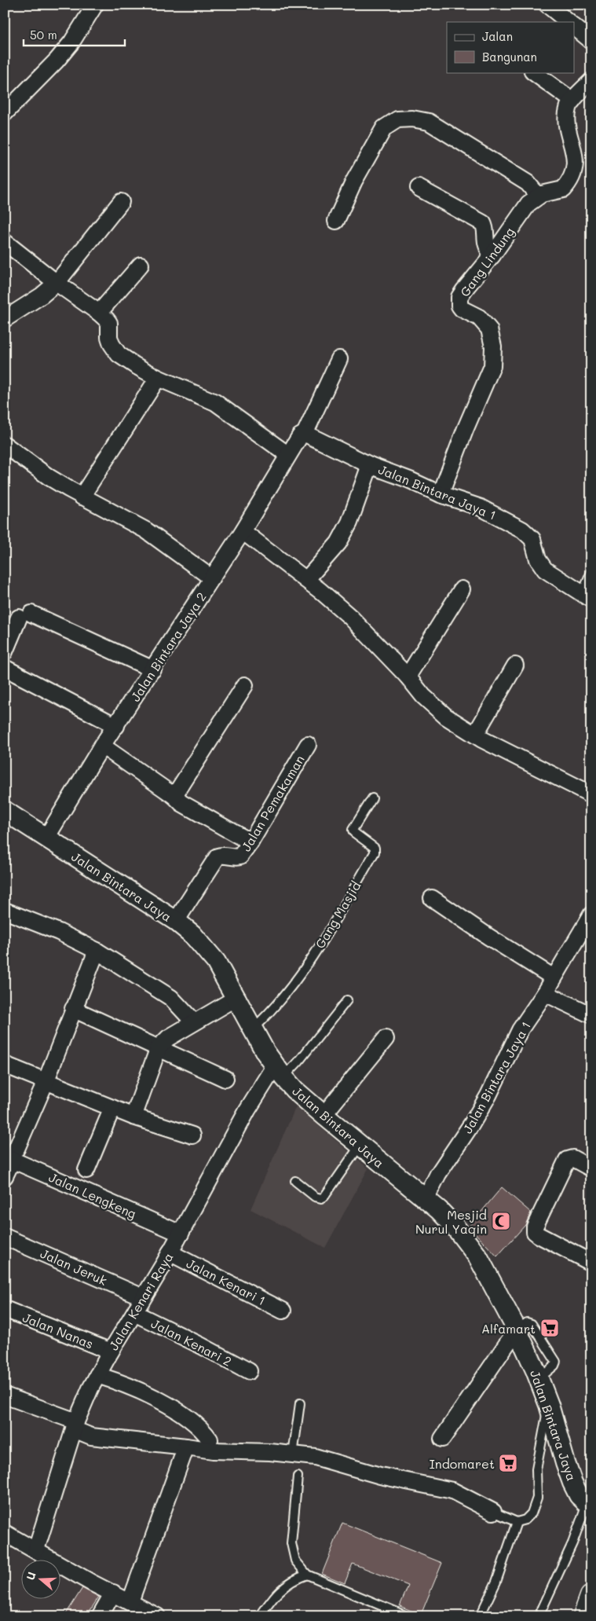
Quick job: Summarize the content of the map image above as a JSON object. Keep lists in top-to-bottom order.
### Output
{
  "streets": {
    "street": [
      "Gang Lindung",
      "Jalan Bintara Jaya 1",
      "Jalan Bintara Jaya 2",
      "Jalan Pemakaman",
      "Jalan Bintara Jaya",
      "Jalan Lengkeng",
      "Jalan Jeruk",
      "Jalan Kenari 1",
      "Jalan Kenari Raya",
      "Jalan Nanas",
      "Jalan Kenari 2"
    ],
    "lane": ["Gang Masjid"]
  },
  "crossings": [
    ["Gang Lindung", "Jalan Bintara Jaya 1"],
    ["Jalan Bintara Jaya 1", "Jalan Bintara Jaya"],
    ["Jalan Bintara Jaya 2", "Jalan Bintara Jaya"],
    ["Jalan Pemakaman", "Jalan Bintara Jaya"],
    ["Jalan Bintara Jaya", "Gang Masjid"],
    ["Jalan Bintara Jaya", "Jalan Kenari Raya"],
    ["Jalan Lengkeng", "Jalan Kenari Raya"],
    ["Jalan Jeruk", "Jalan Kenari Raya"],
    ["Jalan Kenari 1", "Jalan Kenari Raya"],
    ["Jalan Kenari Raya", "Jalan Nanas"],
    ["Jalan Kenari Raya", "Jalan Kenari 2"]
  ],
  "places": {
    "mosque": ["Mesjid Nurul Yaqin"],
    "supermarket": ["Alfamart", "Indomaret"]
  },
  "legend": ["Jalan", "Bangunan"],
  "scale_bar": "50 m",
  "north": "left"
}
